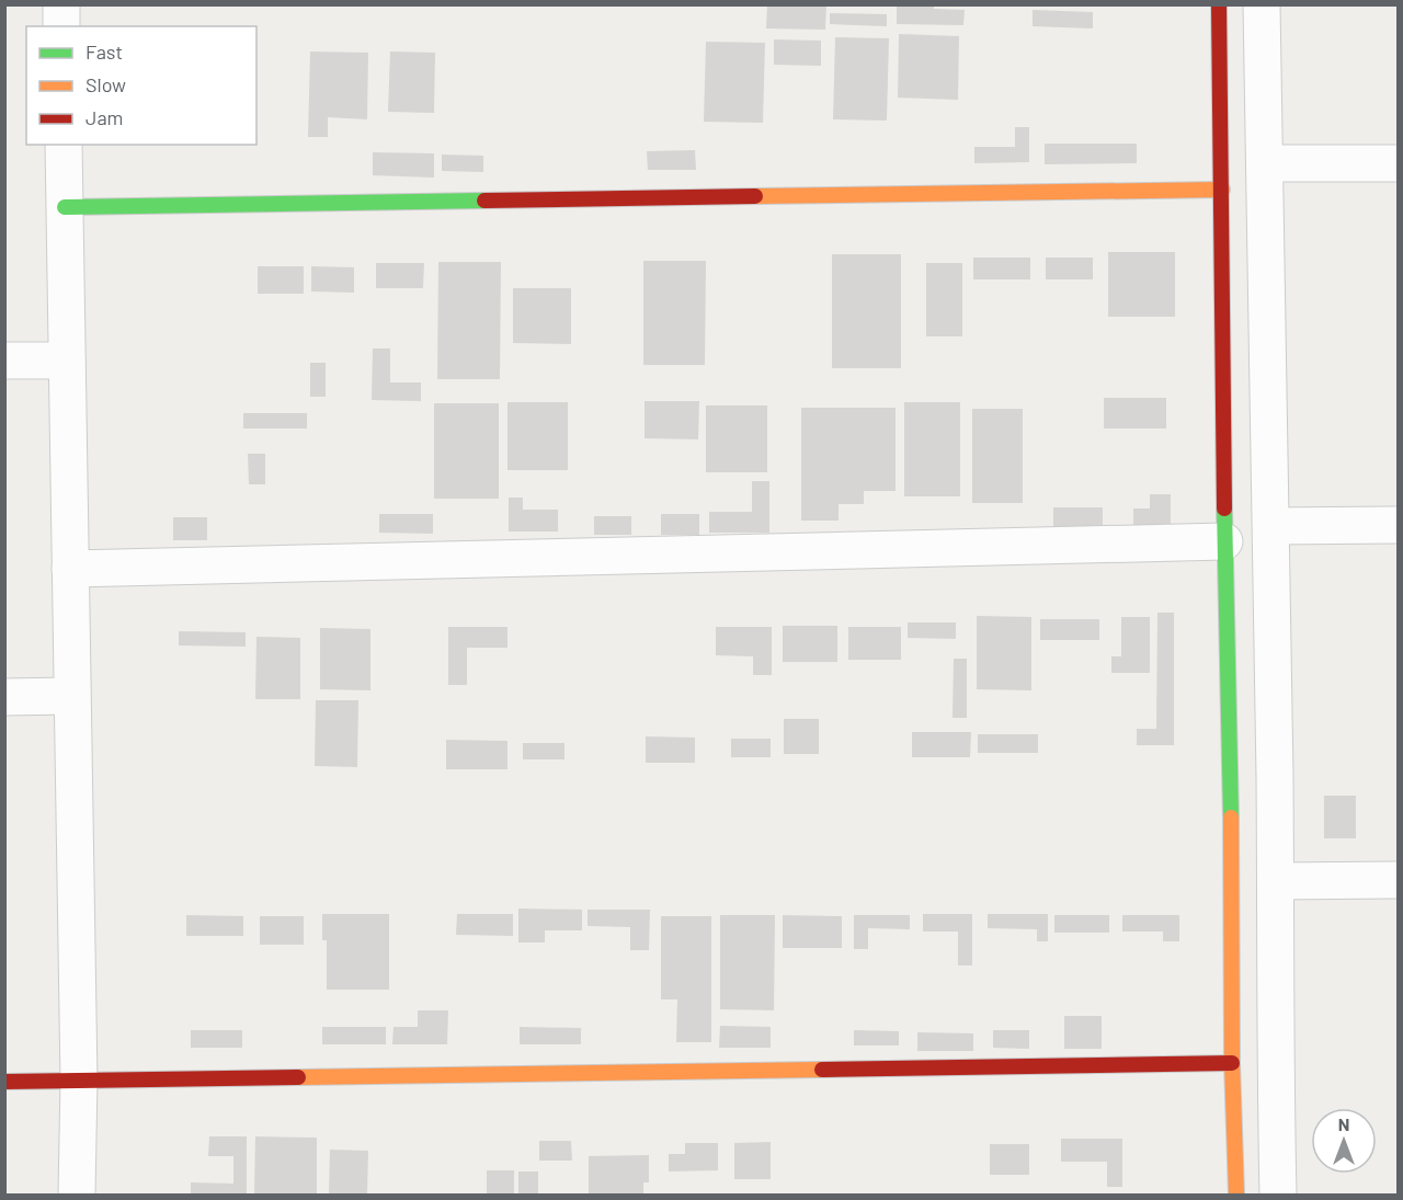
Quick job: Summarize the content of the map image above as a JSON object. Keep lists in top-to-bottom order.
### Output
{
  "legend": ["Fast", "Slow", "Jam"],
  "north": "top"
}
